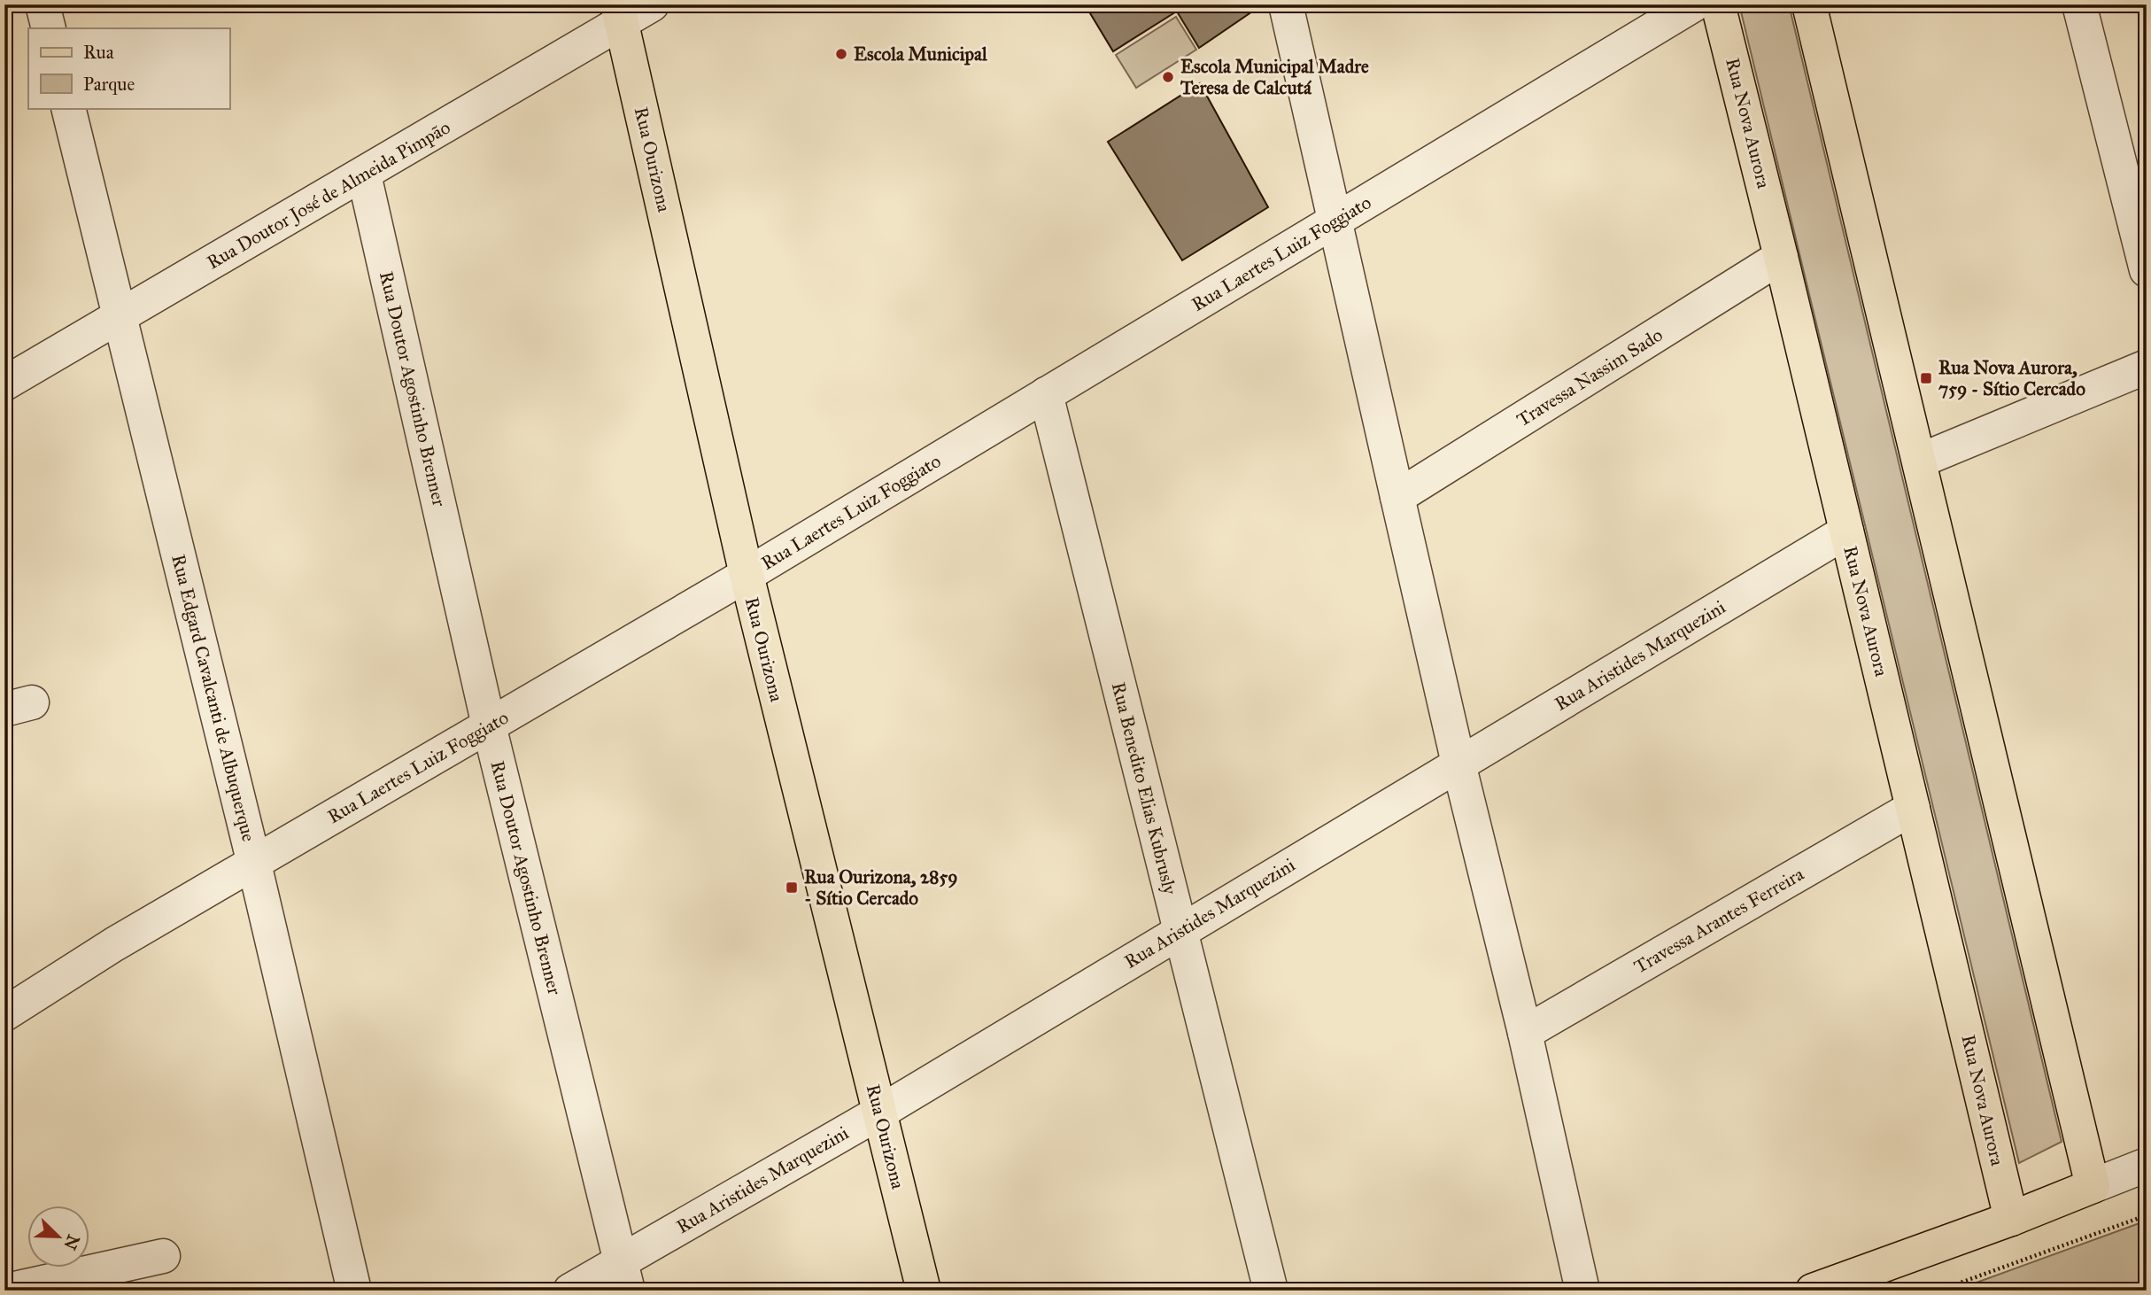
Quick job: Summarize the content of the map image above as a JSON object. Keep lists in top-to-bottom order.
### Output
{
  "streets": {
    "main road": ["Rua Nova Aurora", "Rua Ourizona"],
    "street": [
      "Rua Doutor José de Almeida Pimpão",
      "Rua Laertes Luiz Foggiato",
      "Travessa Nassim Sado",
      "Rua Doutor Agostinho Brenner",
      "Rua Aristides Marquezini",
      "Rua Edgard Cavalcanti de Albuquerque",
      "Rua Benedito Elias Kubrusly",
      "Travessa Arantes Ferreira"
    ]
  },
  "crossings": [
    ["Rua Nova Aurora", "Travessa Nassim Sado"],
    ["Rua Nova Aurora", "Rua Aristides Marquezini"],
    ["Rua Nova Aurora", "Travessa Arantes Ferreira"],
    ["Rua Ourizona", "Rua Doutor José de Almeida Pimpão"],
    ["Rua Ourizona", "Rua Laertes Luiz Foggiato"],
    ["Rua Ourizona", "Rua Aristides Marquezini"],
    ["Rua Doutor José de Almeida Pimpão", "Rua Doutor Agostinho Brenner"],
    ["Rua Doutor José de Almeida Pimpão", "Rua Edgard Cavalcanti de Albuquerque"],
    ["Rua Laertes Luiz Foggiato", "Rua Doutor Agostinho Brenner"],
    ["Rua Laertes Luiz Foggiato", "Rua Edgard Cavalcanti de Albuquerque"],
    ["Rua Laertes Luiz Foggiato", "Rua Benedito Elias Kubrusly"],
    ["Rua Doutor Agostinho Brenner", "Rua Aristides Marquezini"],
    ["Rua Aristides Marquezini", "Rua Benedito Elias Kubrusly"]
  ],
  "places": {
    "other": ["Escola Municipal", "Escola Municipal Madre Teresa de Calcutá"],
    "transit": ["Rua Nova Aurora, 759 - Sítio Cercado", "Rua Ourizona, 2859 - Sítio Cercado"]
  },
  "legend": ["Rua", "Parque"],
  "north": "bottom right"
}
